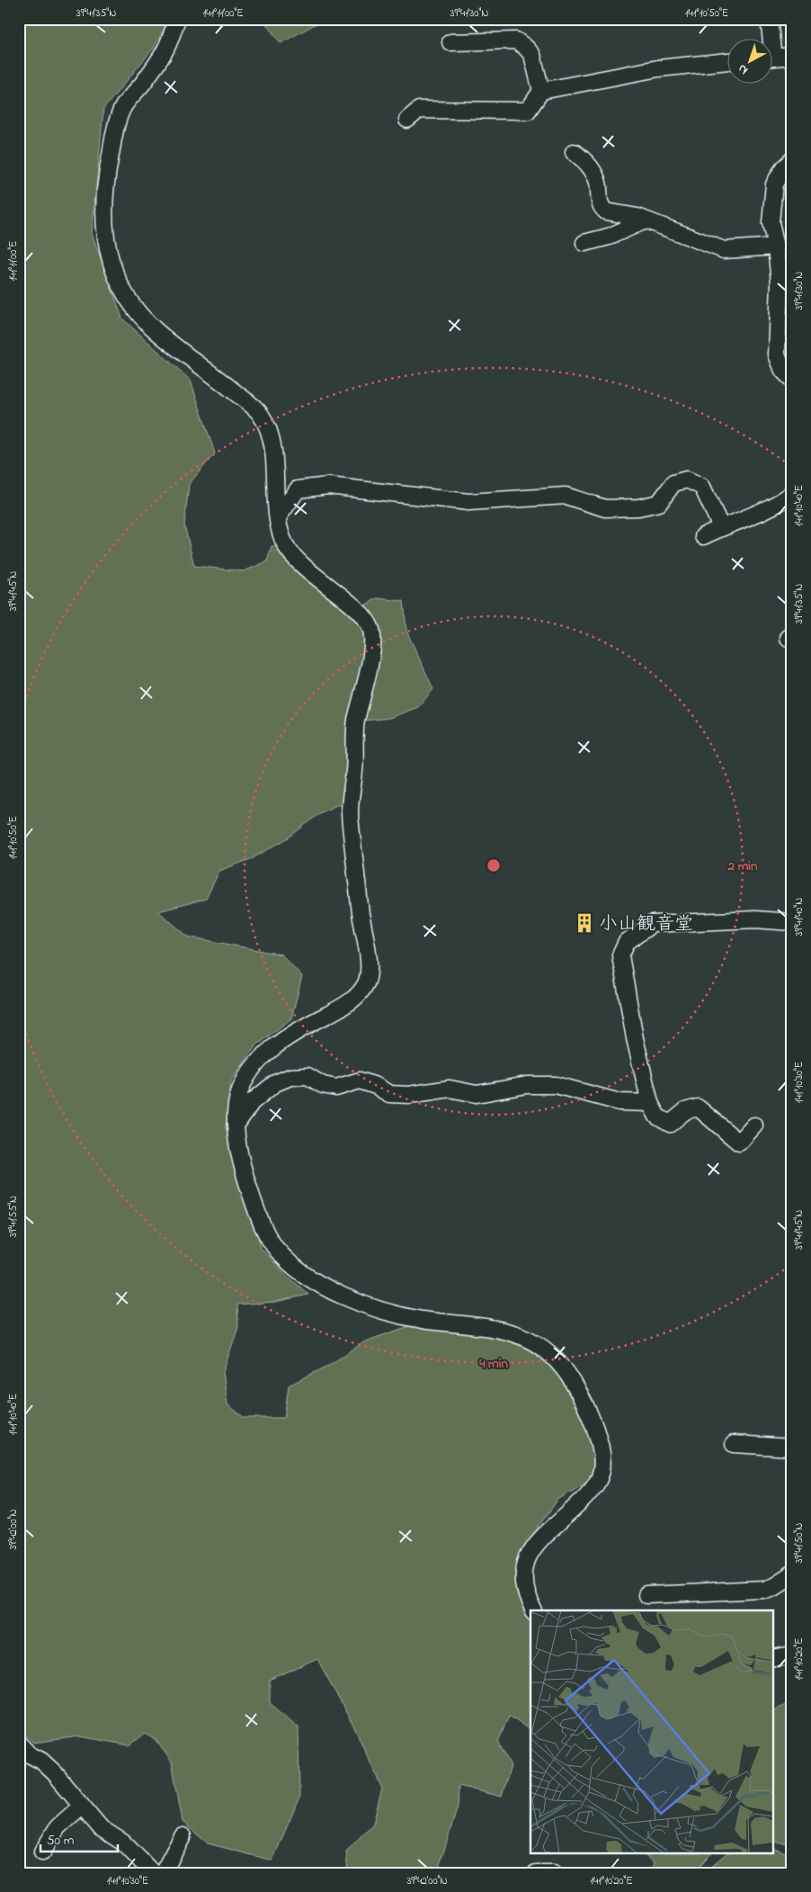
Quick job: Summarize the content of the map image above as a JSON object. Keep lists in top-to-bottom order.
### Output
{
  "places": {
    "building": ["小山観音堂"]
  },
  "scale_bar": "50 m",
  "north": "bottom left",
  "coordinates": [
    "39°41'35\"N",
    "141°11'00\"E",
    "39°41'30\"N",
    "141°10'50\"E",
    "141°10'40\"E",
    "39°41'45\"N",
    "39°41'40\"N",
    "141°10'30\"E",
    "39°41'55\"N",
    "39°42'00\"N",
    "39°41'50\"N",
    "141°10'20\"E"
  ],
  "rings": ["2 min", "4 min"]
}
